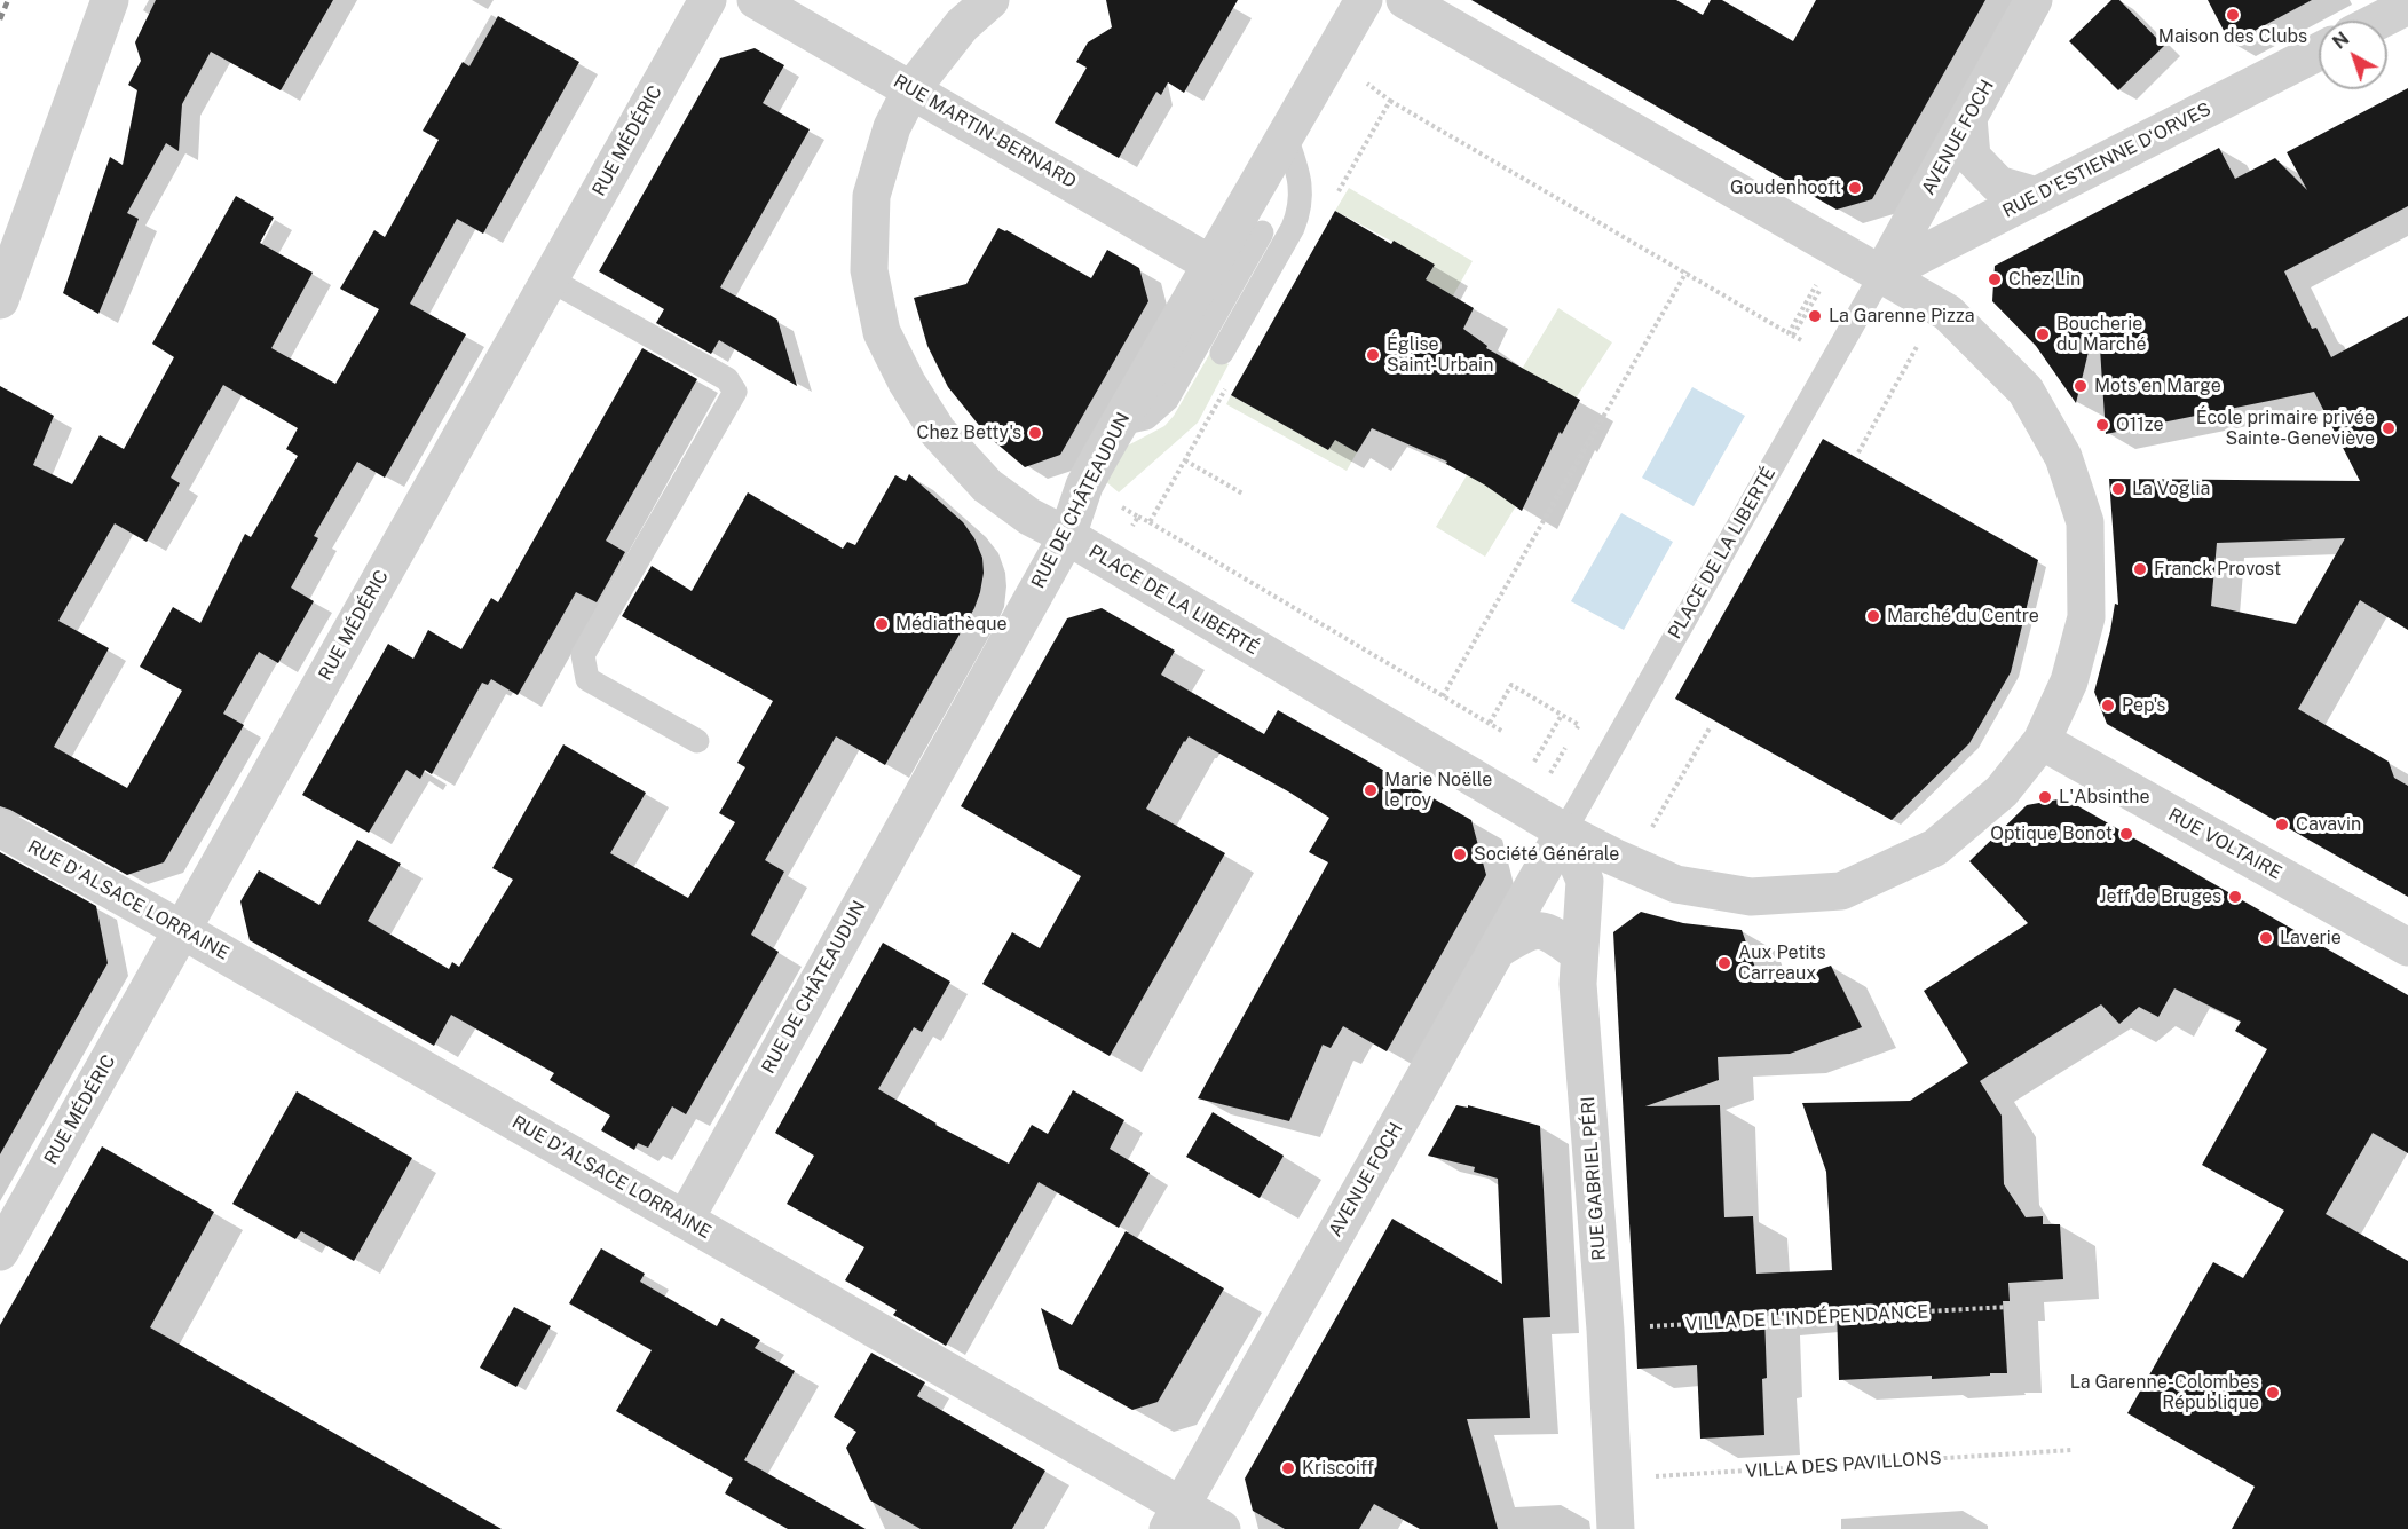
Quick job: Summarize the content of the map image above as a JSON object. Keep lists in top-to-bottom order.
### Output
{
  "streets": {
    "street": [
      "RUE MARTIN-BERNARD",
      "AVENUE FOCH",
      "RUE MÉDÉRIC",
      "RUE D'ESTIENNE D'ORVES",
      "RUE DE CHÂTEAUDUN",
      "PLACE DE LA LIBERTÉ",
      "RUE VOLTAIRE",
      "RUE D'ALSACE LORRAINE",
      "RUE GABRIEL PÉRI"
    ],
    "path": ["VILLA DE L'INDÉPENDANCE", "VILLA DES PAVILLONS"]
  },
  "crossings": [
    ["RUE MARTIN-BERNARD", "RUE DE CHÂTEAUDUN"],
    ["RUE MARTIN-BERNARD", "PLACE DE LA LIBERTÉ"],
    ["AVENUE FOCH", "RUE D'ESTIENNE D'ORVES"],
    ["AVENUE FOCH", "PLACE DE LA LIBERTÉ"],
    ["AVENUE FOCH", "RUE D'ALSACE LORRAINE"],
    ["AVENUE FOCH", "RUE GABRIEL PÉRI"],
    ["RUE MÉDÉRIC", "RUE D'ALSACE LORRAINE"],
    ["RUE D'ESTIENNE D'ORVES", "PLACE DE LA LIBERTÉ"],
    ["RUE DE CHÂTEAUDUN", "PLACE DE LA LIBERTÉ"],
    ["RUE DE CHÂTEAUDUN", "RUE D'ALSACE LORRAINE"],
    ["PLACE DE LA LIBERTÉ", "RUE VOLTAIRE"],
    ["PLACE DE LA LIBERTÉ", "RUE GABRIEL PÉRI"],
    ["RUE GABRIEL PÉRI", "VILLA DE L'INDÉPENDANCE"],
    ["RUE GABRIEL PÉRI", "VILLA DES PAVILLONS"]
  ],
  "places": [
    "Maison des Clubs",
    "Goudenhooft",
    "Chez Lin",
    "La Garenne Pizza",
    "Boucherie du Marché",
    "Église Saint-Urbain",
    "Mots en Marge",
    "O11ze",
    "École primaire privée Sainte-Geneviève",
    "Chez Betty's",
    "La Voglia",
    "Franck Provost",
    "Marché du Centre",
    "Médiathèque",
    "Pep's",
    "Marie Noëlle le roy",
    "L'Absinthe",
    "Cavavin",
    "Optique Bonot",
    "Société Générale",
    "Jeff de Bruges",
    "Laverie",
    "Aux Petits Carreaux",
    "La Garenne-Colombes République",
    "Kriscoiff"
  ],
  "north": "top left"
}
